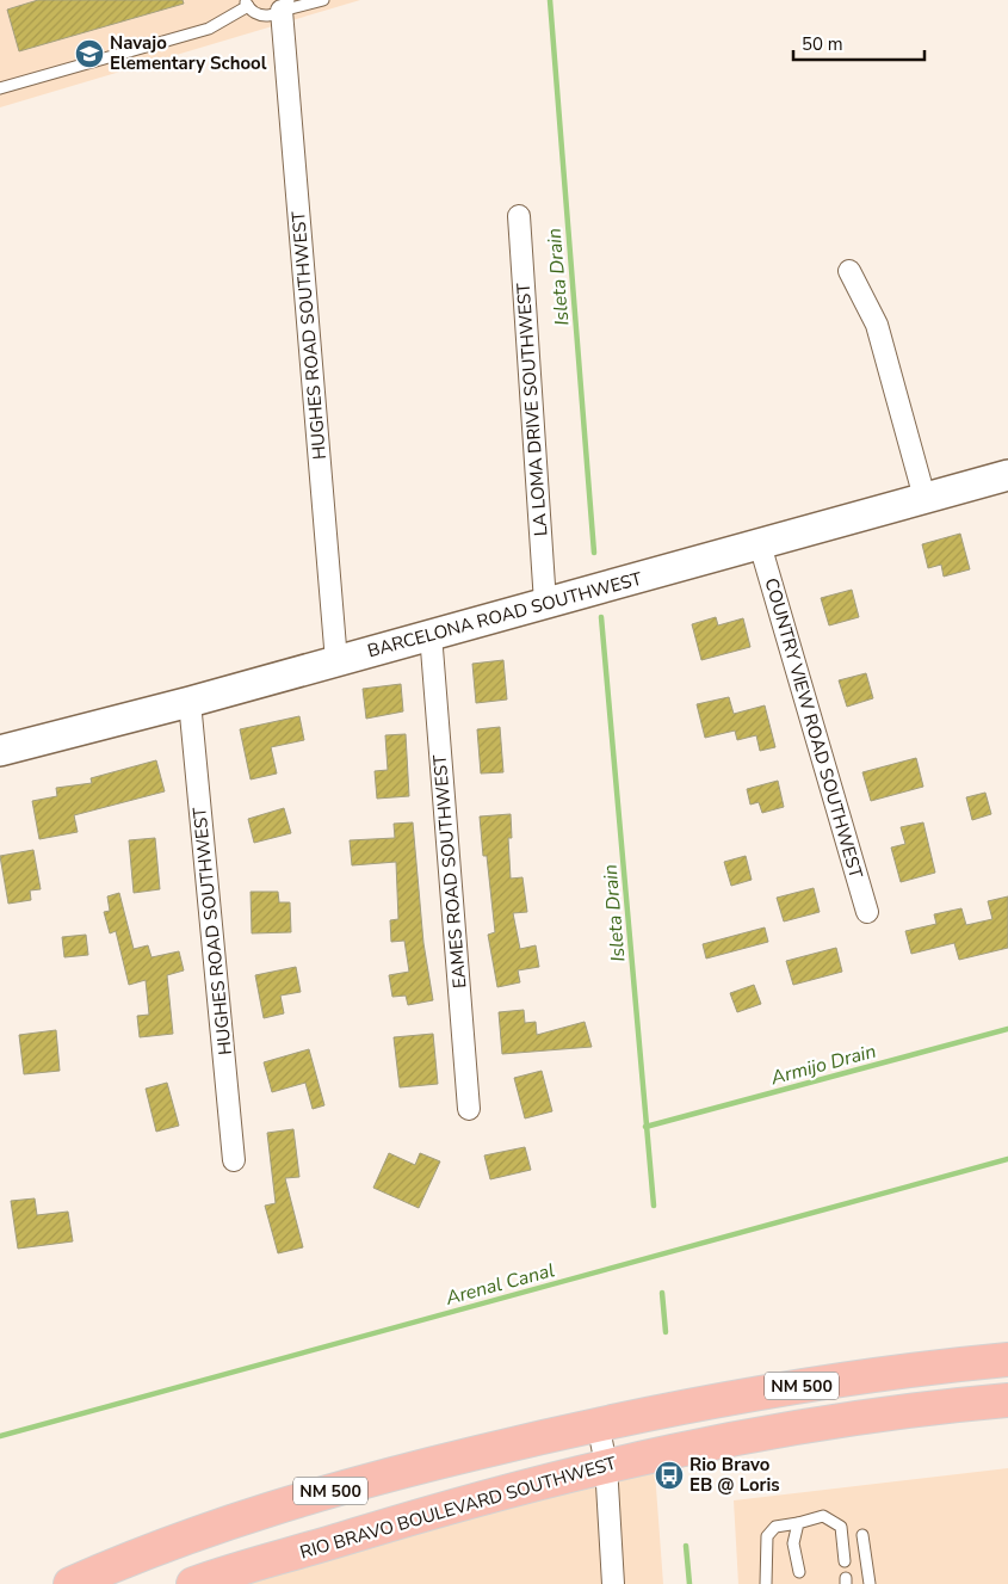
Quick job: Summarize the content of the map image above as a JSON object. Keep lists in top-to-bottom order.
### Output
{
  "streets": {
    "main road": ["NM 500", "RIO BRAVO BOULEVARD SOUTHWEST"],
    "street": [
      "HUGHES ROAD SOUTHWEST",
      "LA LOMA DRIVE SOUTHWEST",
      "BARCELONA ROAD SOUTHWEST",
      "COUNTRY VIEW ROAD SOUTHWEST",
      "EAMES ROAD SOUTHWEST"
    ]
  },
  "crossings": [
    ["HUGHES ROAD SOUTHWEST", "BARCELONA ROAD SOUTHWEST"],
    ["LA LOMA DRIVE SOUTHWEST", "BARCELONA ROAD SOUTHWEST"],
    ["BARCELONA ROAD SOUTHWEST", "COUNTRY VIEW ROAD SOUTHWEST"],
    ["BARCELONA ROAD SOUTHWEST", "EAMES ROAD SOUTHWEST"]
  ],
  "water": ["Isleta Drain", "Armijo Drain", "Arenal Canal"],
  "places": {
    "school or university": ["Navajo Elementary School"],
    "bus stop": ["Rio Bravo EB @ Loris"]
  },
  "scale_bar": "50 m"
}
